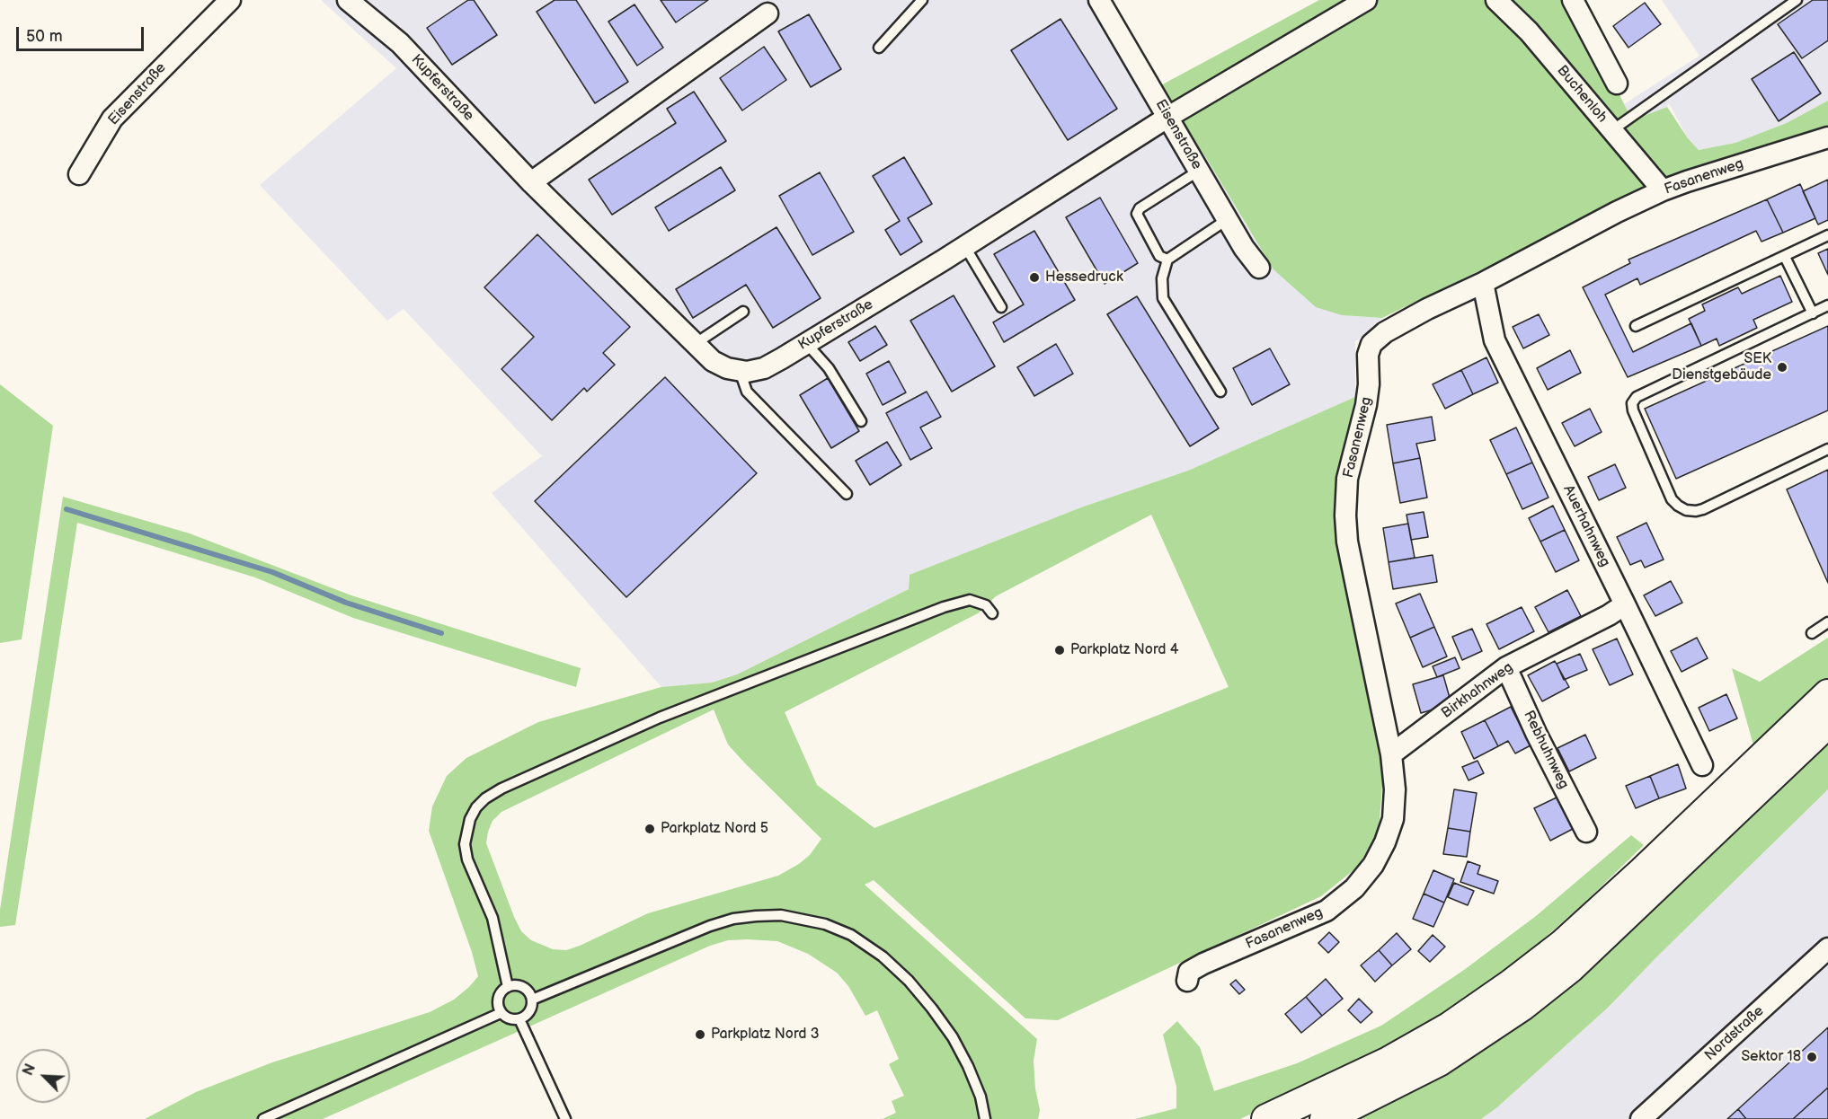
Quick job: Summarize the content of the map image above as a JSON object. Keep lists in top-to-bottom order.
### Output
{
  "streets": {
    "street": [
      "Kupferstraße",
      "Eisenstraße",
      "Buchenloh",
      "Fasanenweg",
      "Auerhahnweg",
      "Birkhahnweg",
      "Rebhuhnweg",
      "Nordstraße"
    ]
  },
  "crossings": [
    ["Kupferstraße", "Eisenstraße"],
    ["Buchenloh", "Fasanenweg"],
    ["Fasanenweg", "Auerhahnweg"],
    ["Fasanenweg", "Birkhahnweg"],
    ["Auerhahnweg", "Birkhahnweg"],
    ["Birkhahnweg", "Rebhuhnweg"]
  ],
  "places": [
    "Hessedruck",
    "SEK Dienstgebäude",
    "Parkplatz Nord 4",
    "Parkplatz Nord 5",
    "Parkplatz Nord 3",
    "Sektor 18"
  ],
  "scale_bar": "50 m",
  "north": "top left"
}
